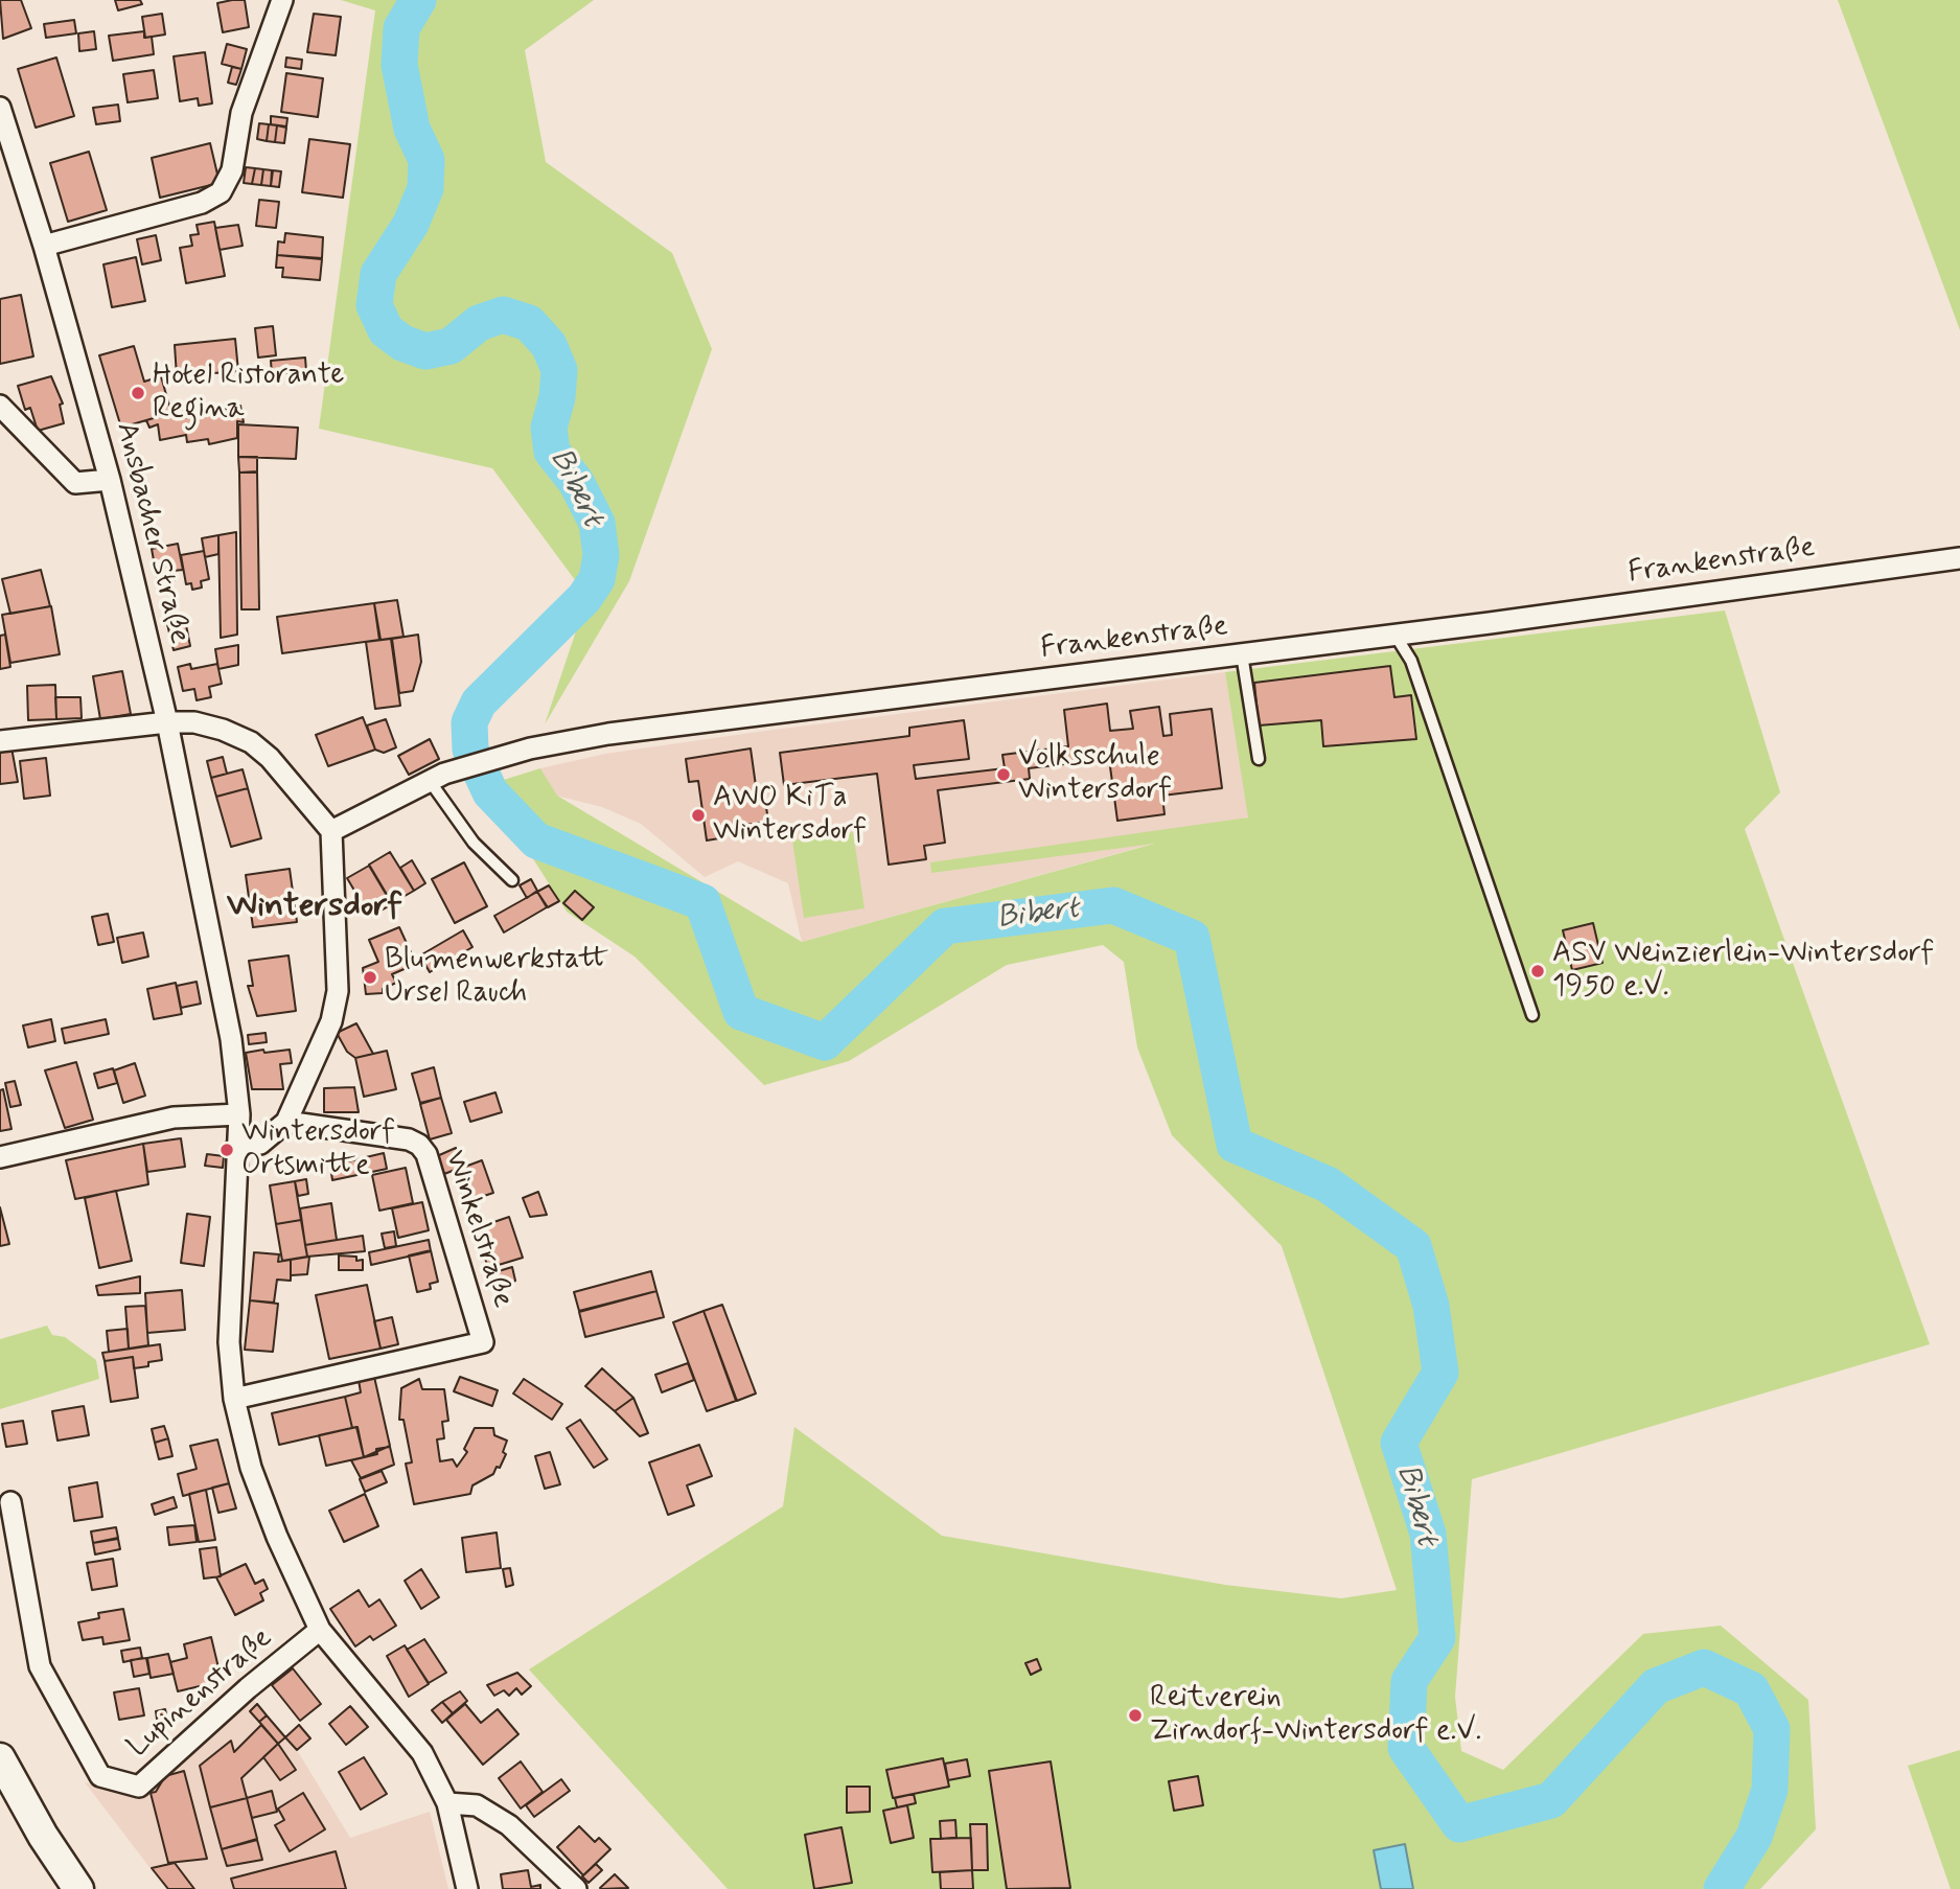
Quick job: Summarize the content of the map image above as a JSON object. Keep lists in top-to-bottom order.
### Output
{
  "streets": {
    "street": [
      "Ansbacher Straße",
      "Frankenstraße",
      "Winkelstraße",
      "Lupinenstraße"
    ]
  },
  "crossings": [
    ["Ansbacher Straße", "Winkelstraße"],
    ["Ansbacher Straße", "Lupinenstraße"]
  ],
  "districts": ["Wintersdorf"],
  "water": ["Bibert"],
  "places": [
    "Hotel Ristorante Regina",
    "Volksschule Wintersdorf",
    "AWO KiTa Wintersdorf",
    "ASV Weinzierlein-Wintersdorf 1950 e.V.",
    "Blumenwerkstatt Ursel Rauch",
    "Wintersdorf Ortsmitte",
    "Reitverein Zirndorf-Wintersdorf e.V."
  ]
}
